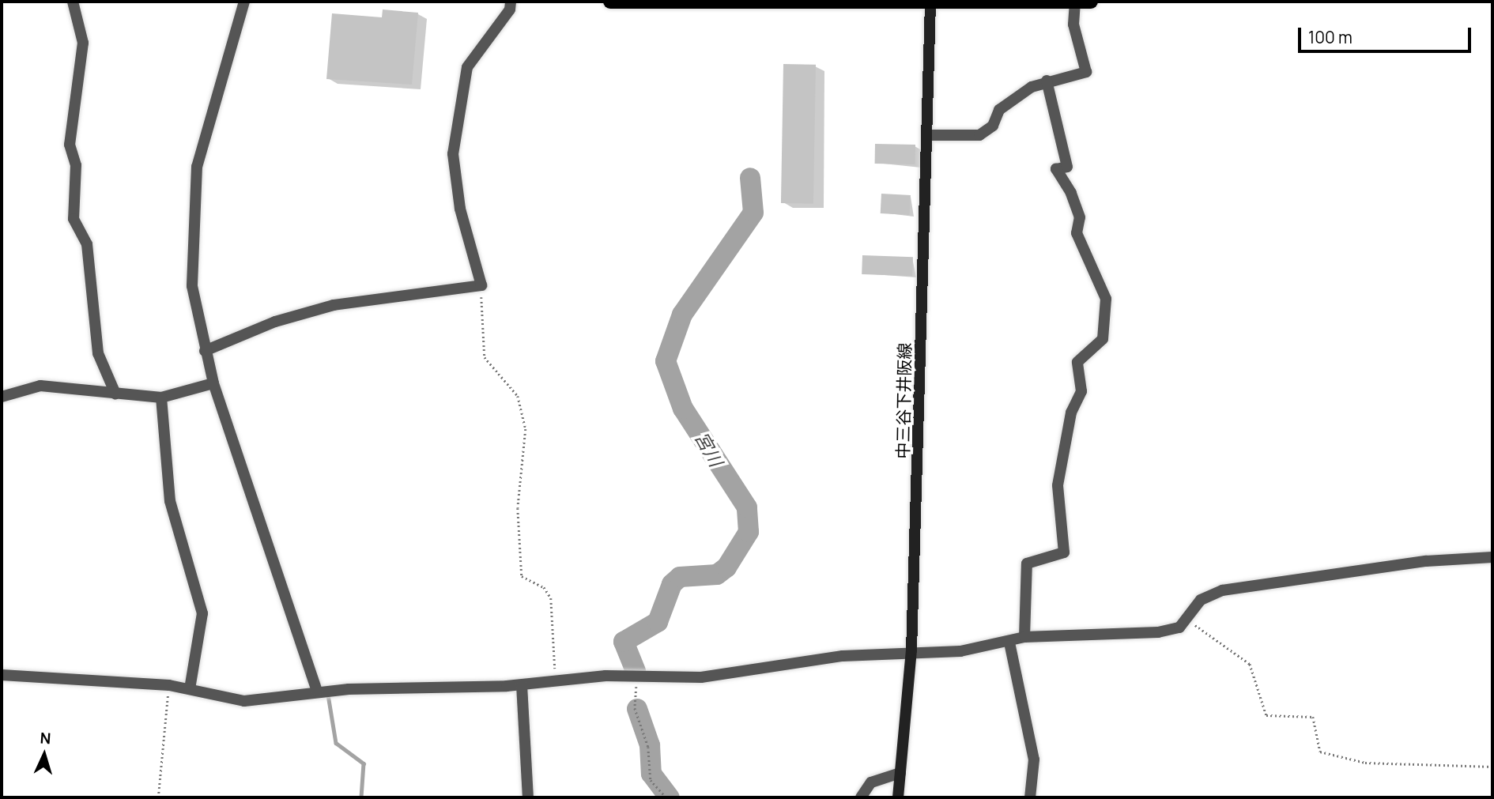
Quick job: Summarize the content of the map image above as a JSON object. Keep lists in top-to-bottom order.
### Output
{
  "streets": {
    "main road": ["中三谷下井阪線"]
  },
  "water": ["宮川"],
  "scale_bar": "100 m",
  "north": "top"
}
